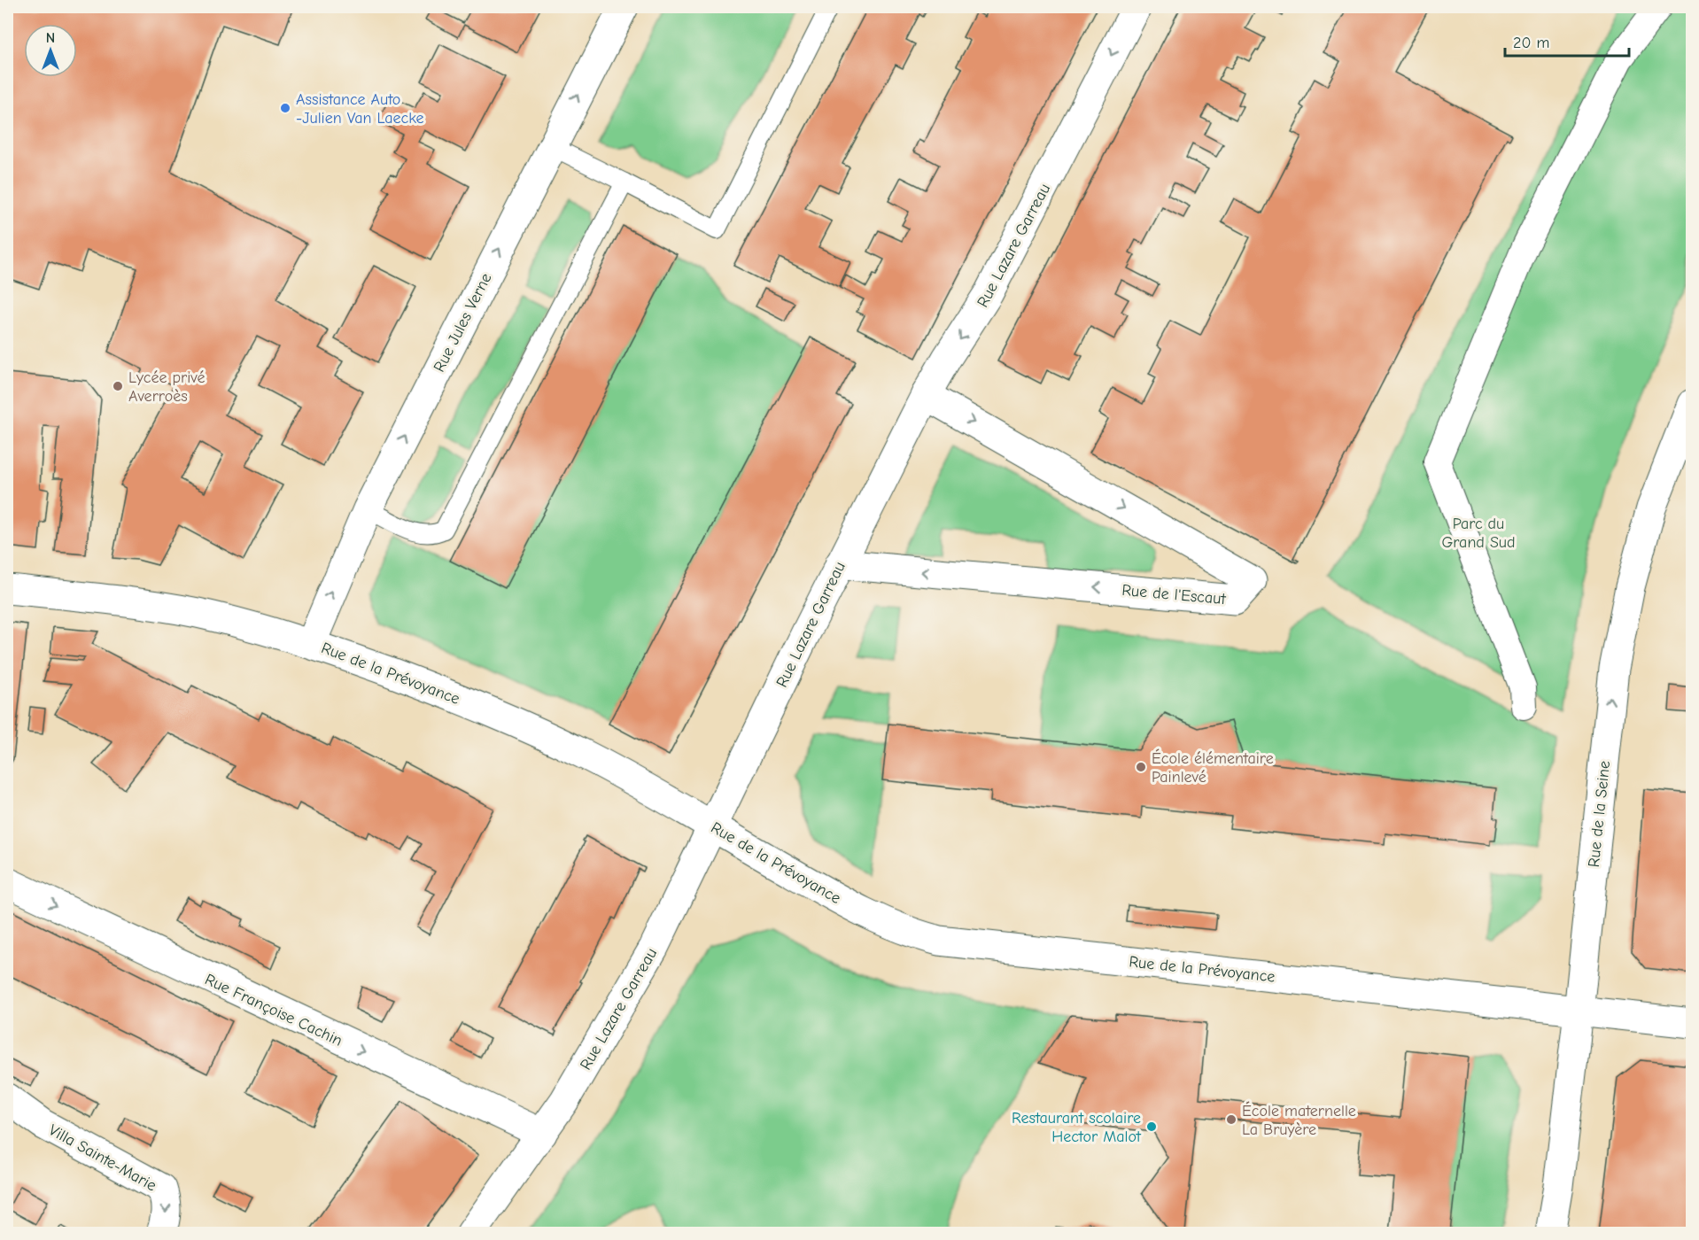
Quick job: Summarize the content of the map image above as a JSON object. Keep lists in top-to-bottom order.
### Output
{
  "streets": {
    "street": [
      "Rue Lazare Garreau",
      "Rue Jules Verne",
      "Rue de l'Escaut",
      "Rue de la Prévoyance",
      "Rue de la Seine",
      "Rue Françoise Cachin",
      "Villa Sainte-Marie"
    ]
  },
  "crossings": [
    ["Rue Lazare Garreau", "Rue de l'Escaut"],
    ["Rue Lazare Garreau", "Rue de la Prévoyance"],
    ["Rue Lazare Garreau", "Rue Françoise Cachin"],
    ["Rue Jules Verne", "Rue de la Prévoyance"],
    ["Rue de la Prévoyance", "Rue de la Seine"]
  ],
  "one_way": ["Rue Jules Verne", "Rue Françoise Cachin", "Villa Sainte-Marie"],
  "parks": ["Parc du Grand Sud"],
  "places": [
    "Assistance Auto -Julien Van Laecke",
    "Lycée privé Averroès",
    "École élémentaire Painlevé",
    "École maternelle La Bruyère",
    "Restaurant scolaire Hector Malot"
  ],
  "scale_bar": "20 m",
  "north": "top"
}
